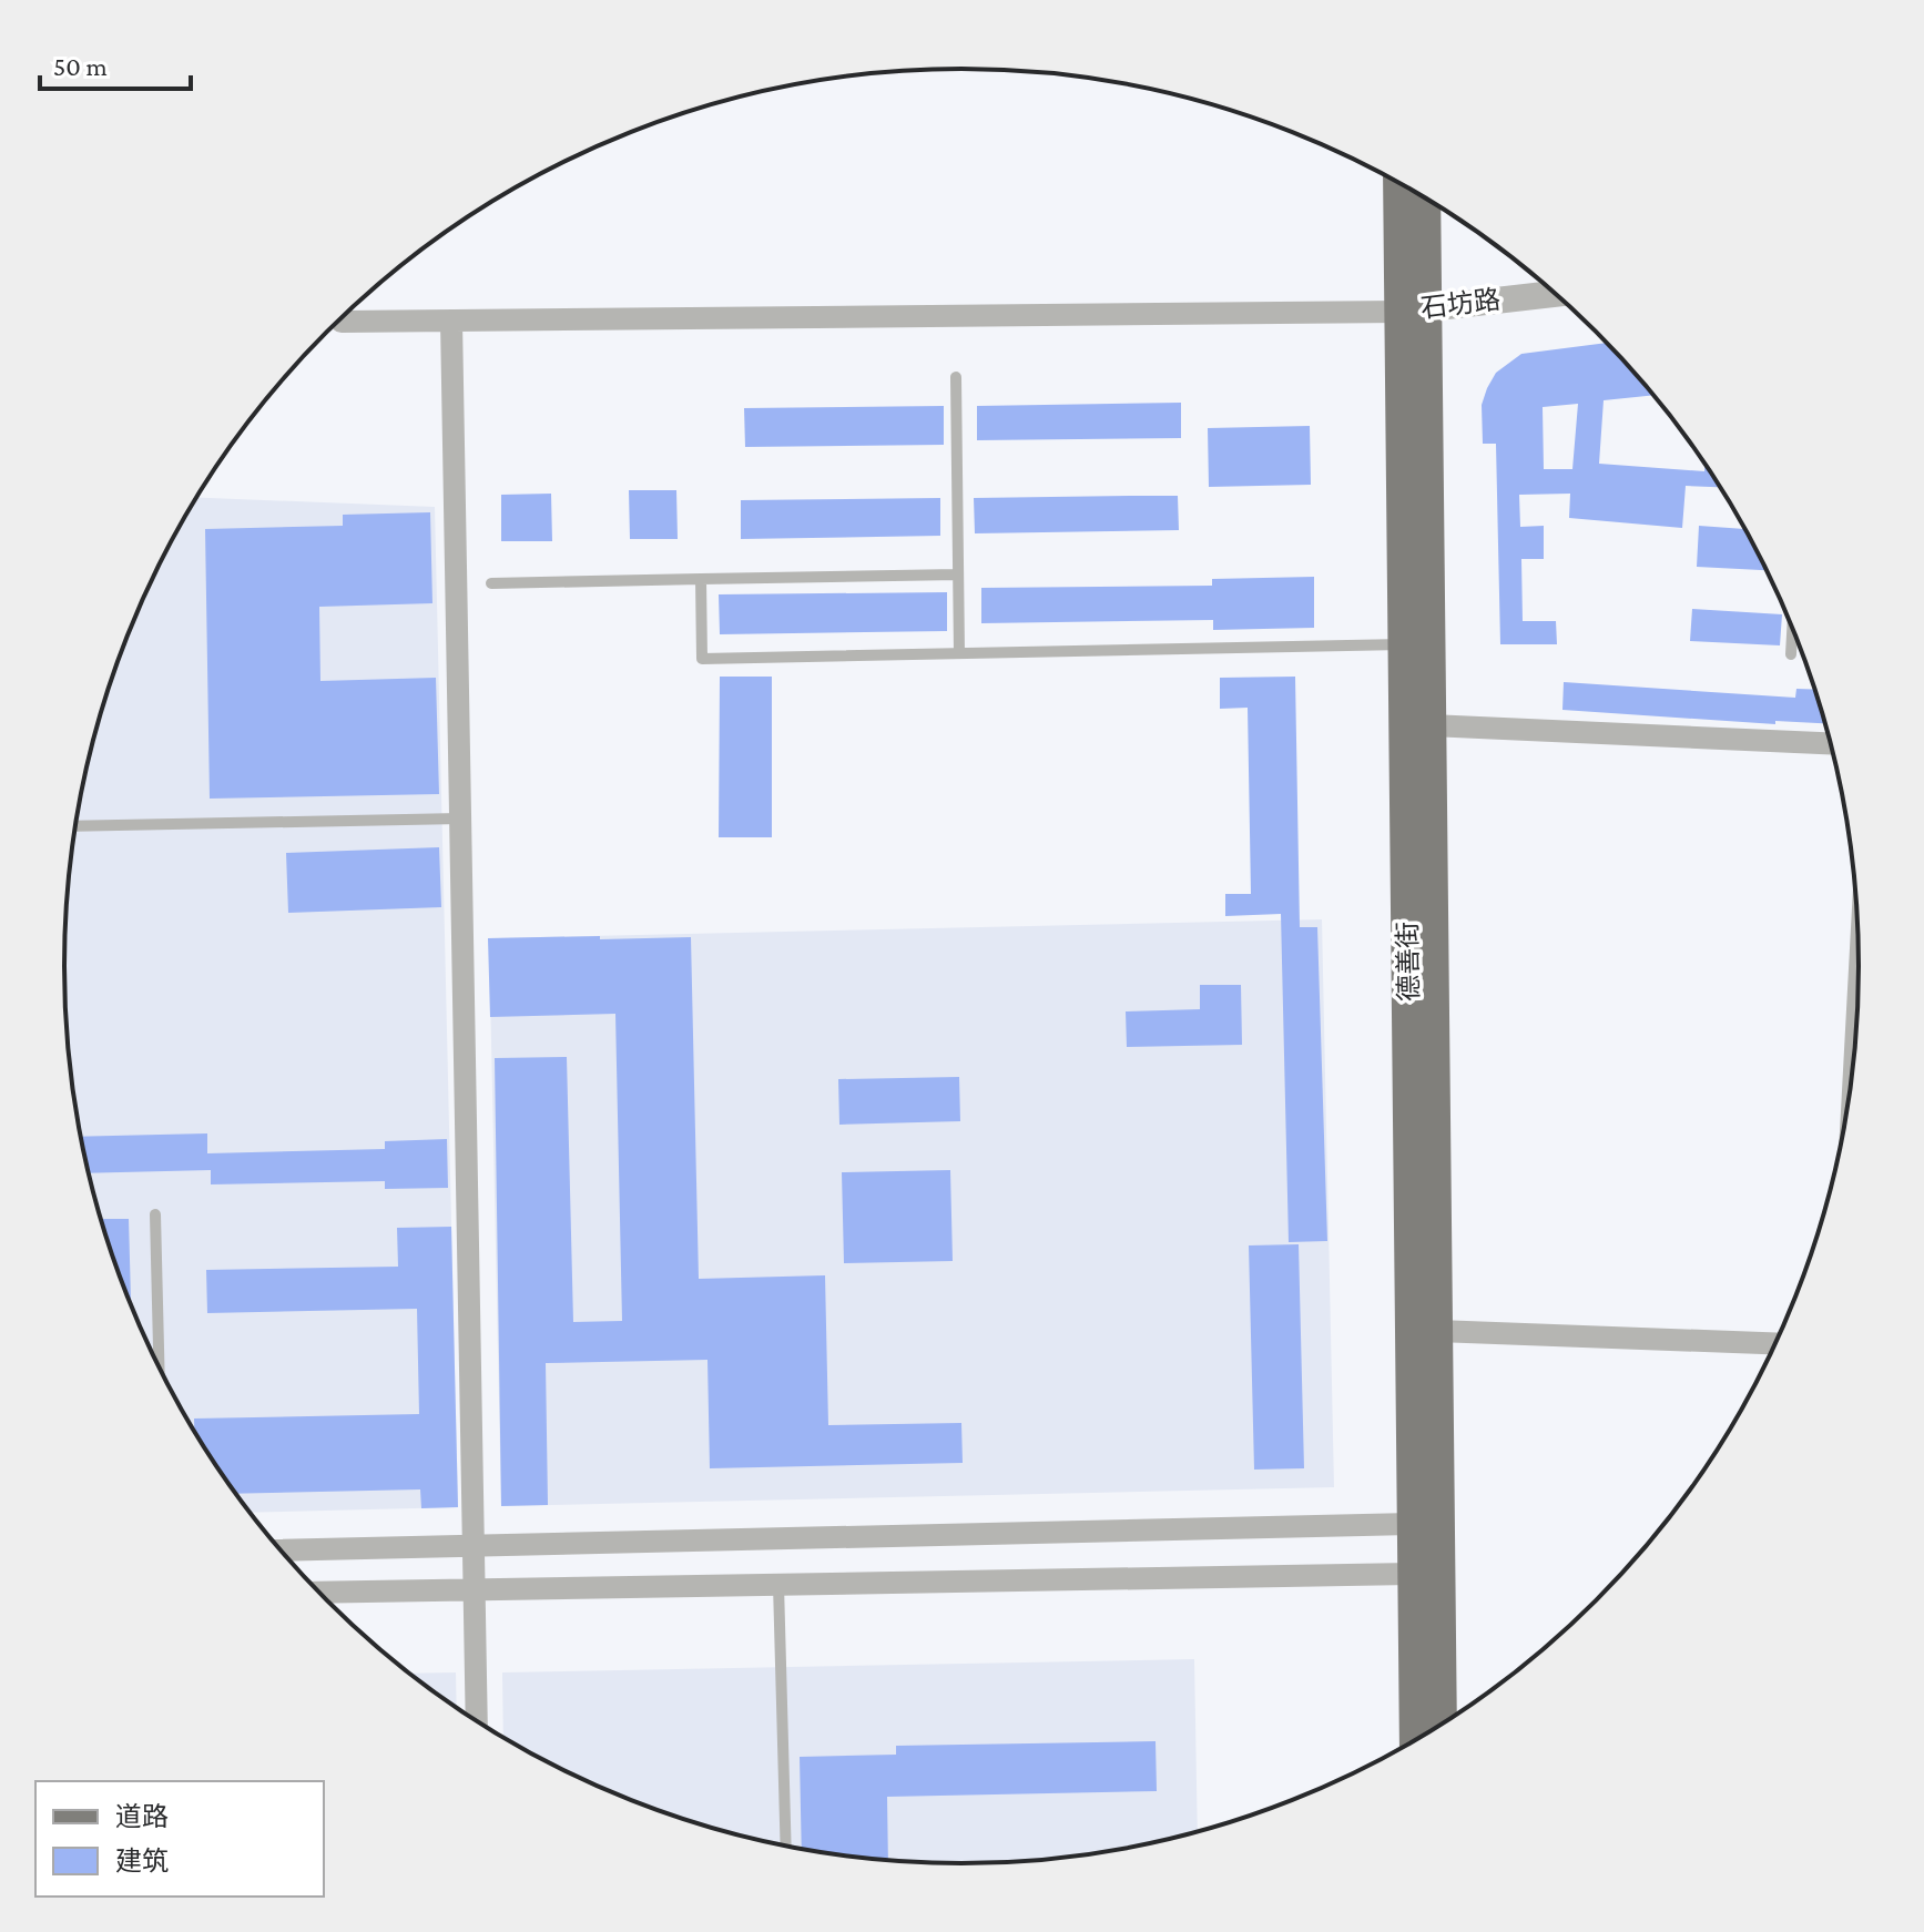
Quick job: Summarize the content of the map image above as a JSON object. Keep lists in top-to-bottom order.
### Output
{
  "streets": {
    "main road": ["德善街"],
    "street": ["石坊路"]
  },
  "crossings": [
    ["石坊路", "德善街"]
  ],
  "legend": ["道路", "建筑"],
  "scale_bar": "50 m"
}
